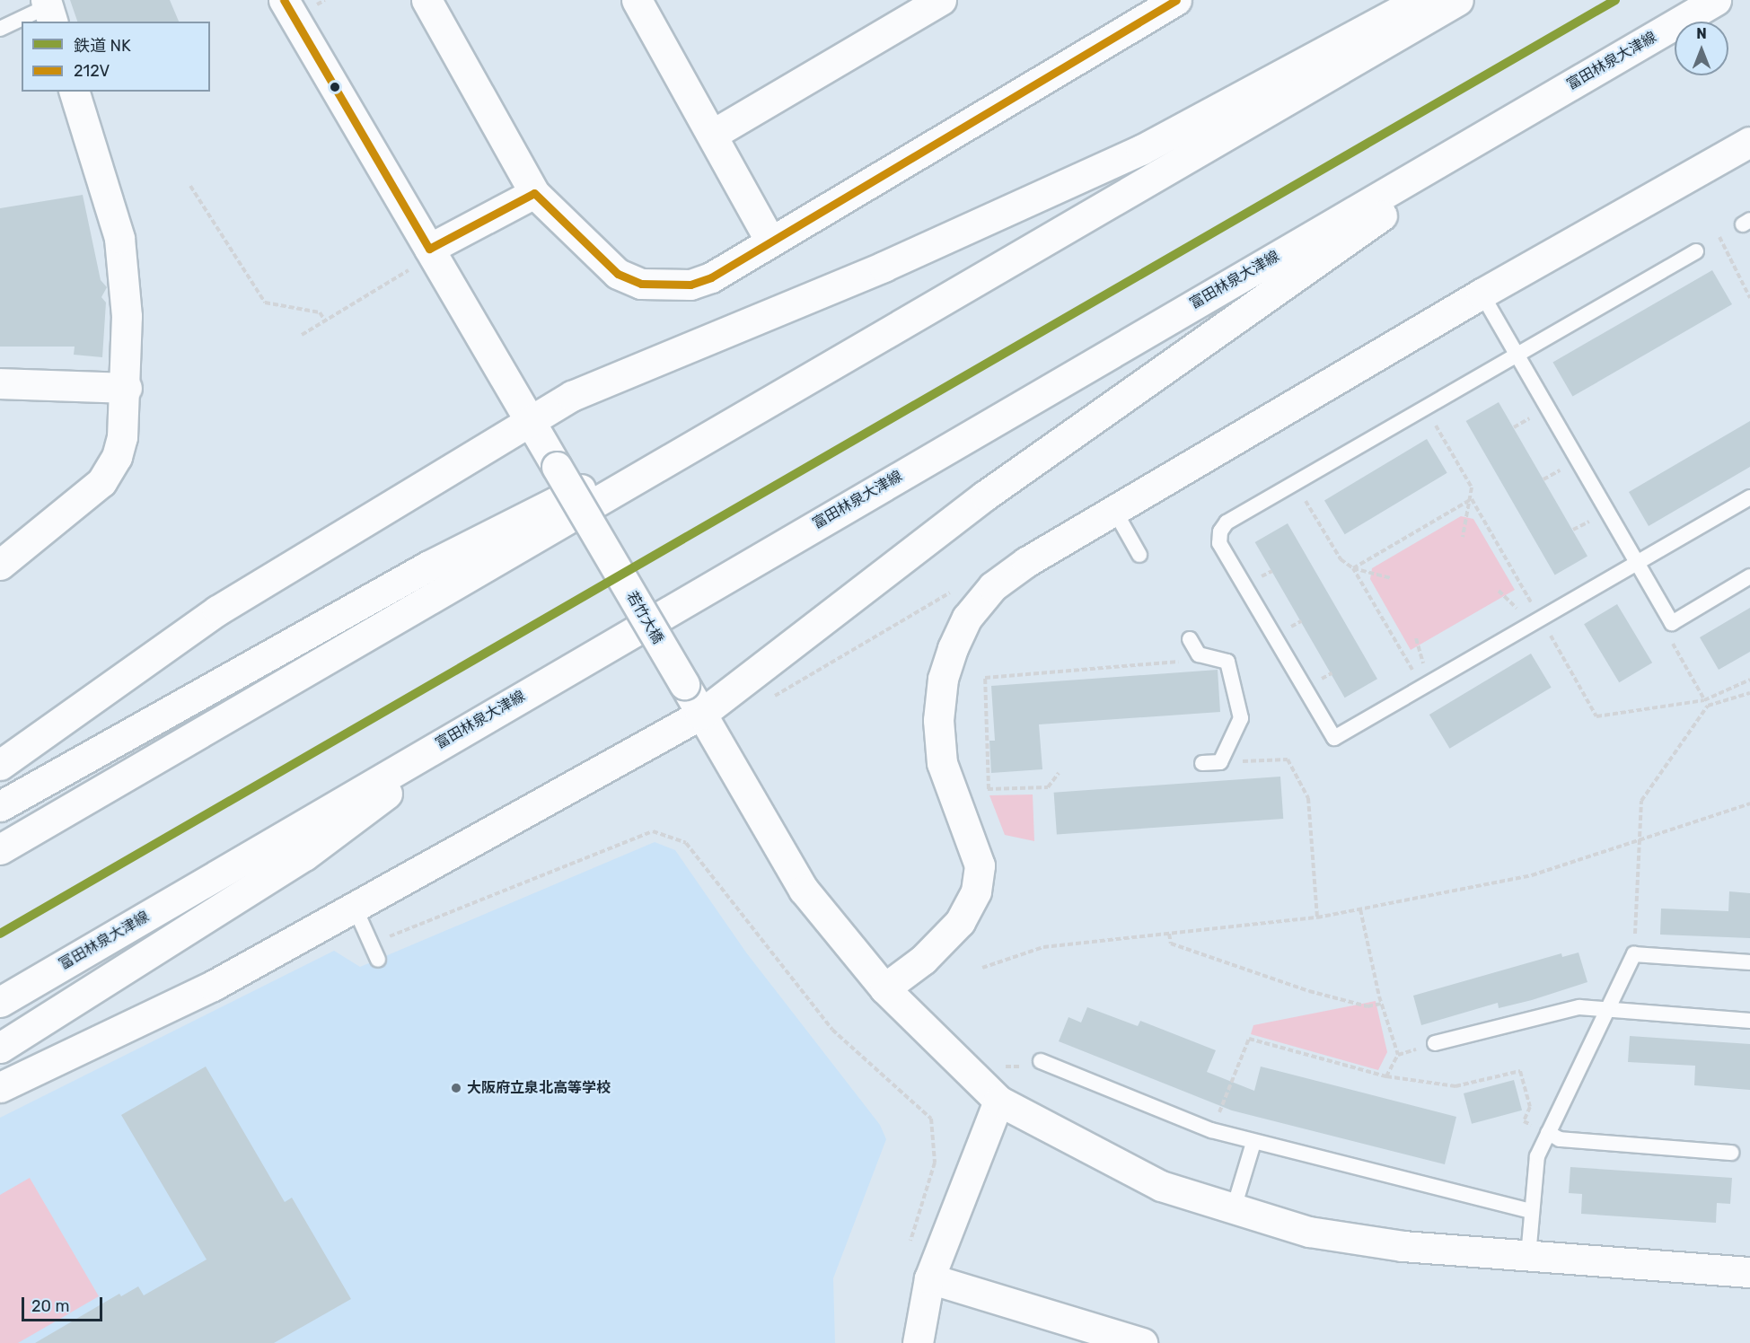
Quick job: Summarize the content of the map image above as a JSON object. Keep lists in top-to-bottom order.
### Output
{
  "streets": {
    "main road": ["富田林泉大津線", "若竹大橋"]
  },
  "places": ["大阪府立泉北高等学校"],
  "lines": ["rail line NK", "transit line 212V"],
  "legend": ["鉄道 NK", "212V"],
  "scale_bar": "20 m",
  "north": "top"
}
